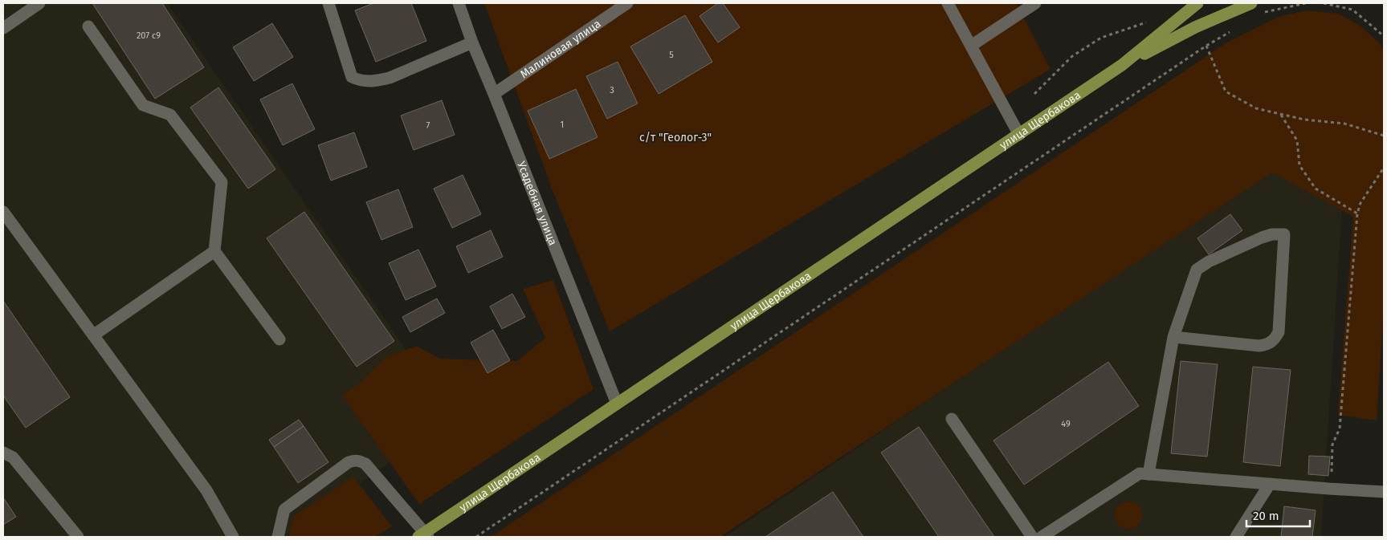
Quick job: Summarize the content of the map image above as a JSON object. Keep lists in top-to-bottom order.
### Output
{
  "streets": {
    "main road": ["улица Щербакова"],
    "street": ["Малиновая улица", "Усадебная улица"]
  },
  "crossings": [
    ["Малиновая улица", "Усадебная улица"],
    ["улица Щербакова", "Усадебная улица"]
  ],
  "parks": ["с/т \"Геолог-3\""],
  "house_numbers": [
    "207 с9",
    "5",
    "3",
    "1",
    "7",
    "49"
  ],
  "scale_bar": "20 m"
}
